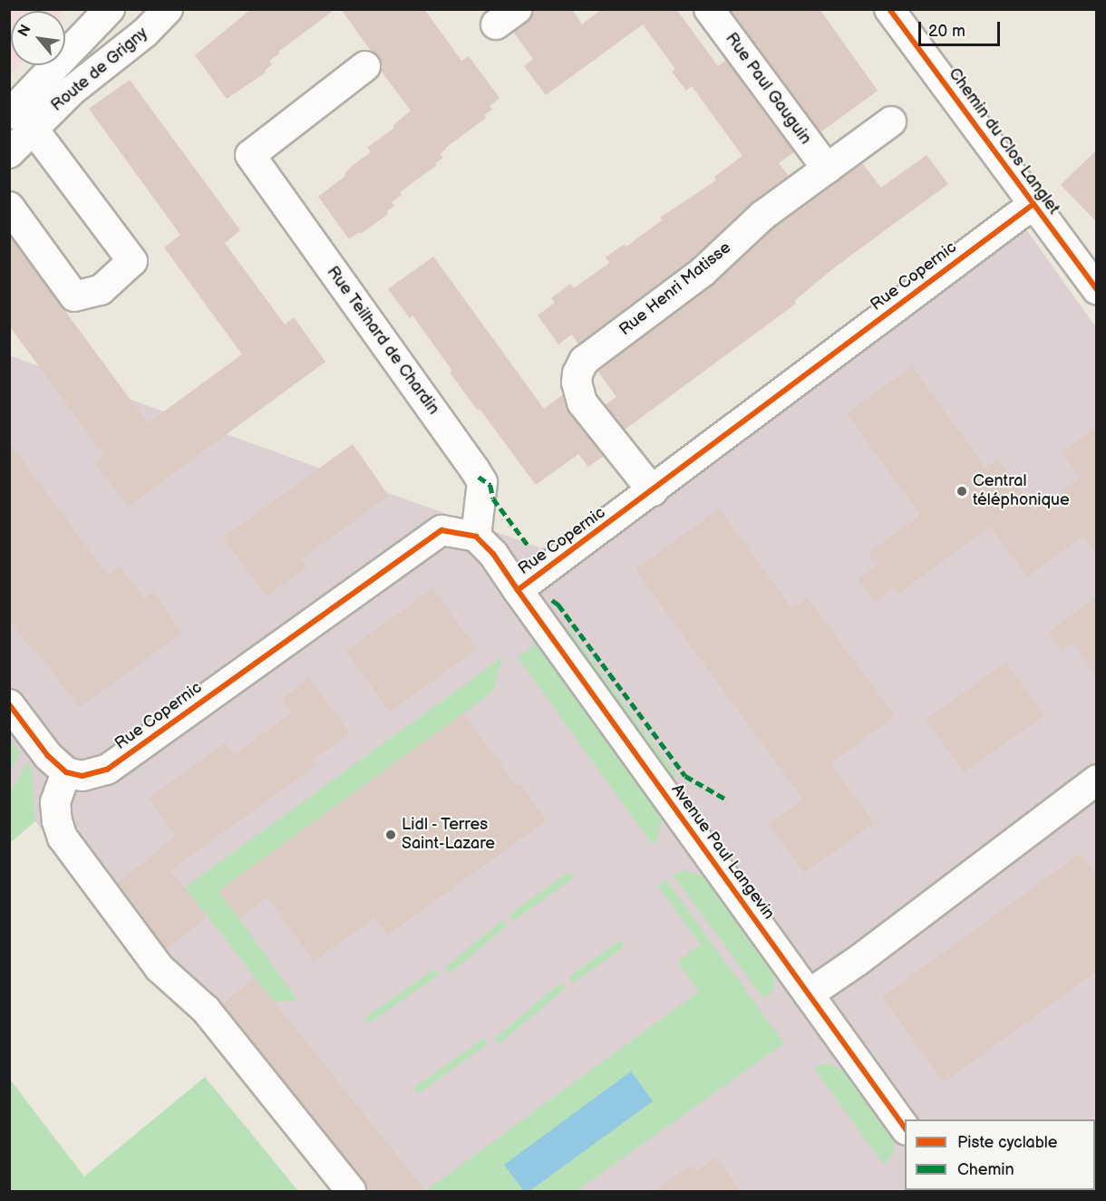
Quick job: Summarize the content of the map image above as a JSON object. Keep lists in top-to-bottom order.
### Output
{
  "streets": {
    "street": [
      "Route de Grigny",
      "Rue Paul Gauguin",
      "Chemin du Clos Langlet",
      "Rue Copernic",
      "Rue Henri Matisse",
      "Rue Teilhard de Chardin",
      "Avenue Paul Langevin"
    ]
  },
  "crossings": [
    ["Rue Paul Gauguin", "Rue Henri Matisse"],
    ["Chemin du Clos Langlet", "Rue Copernic"],
    ["Rue Copernic", "Rue Henri Matisse"],
    ["Rue Copernic", "Rue Teilhard de Chardin"],
    ["Rue Copernic", "Avenue Paul Langevin"]
  ],
  "places": ["Central téléphonique", "Lidl - Terres Saint-Lazare"],
  "legend": ["Piste cyclable", "Chemin"],
  "scale_bar": "20 m",
  "north": "top left"
}
